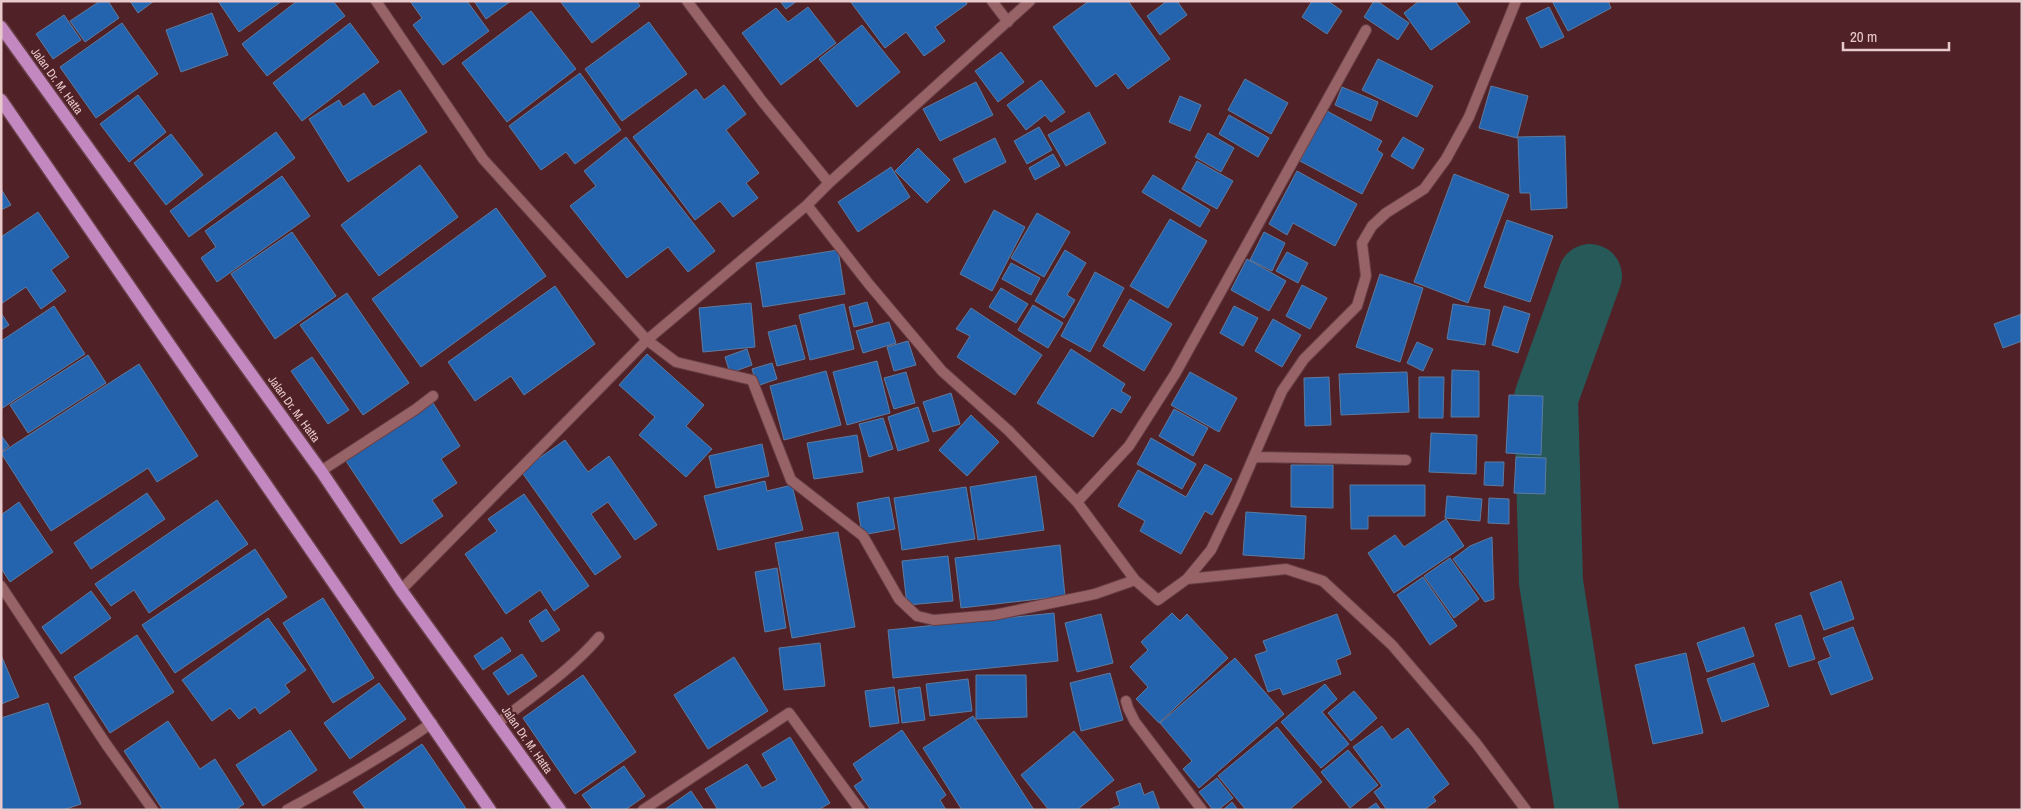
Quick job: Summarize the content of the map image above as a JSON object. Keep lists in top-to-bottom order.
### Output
{
  "streets": {
    "main road": ["Jalan Dr. M. Hatta"]
  },
  "scale_bar": "20 m"
}
